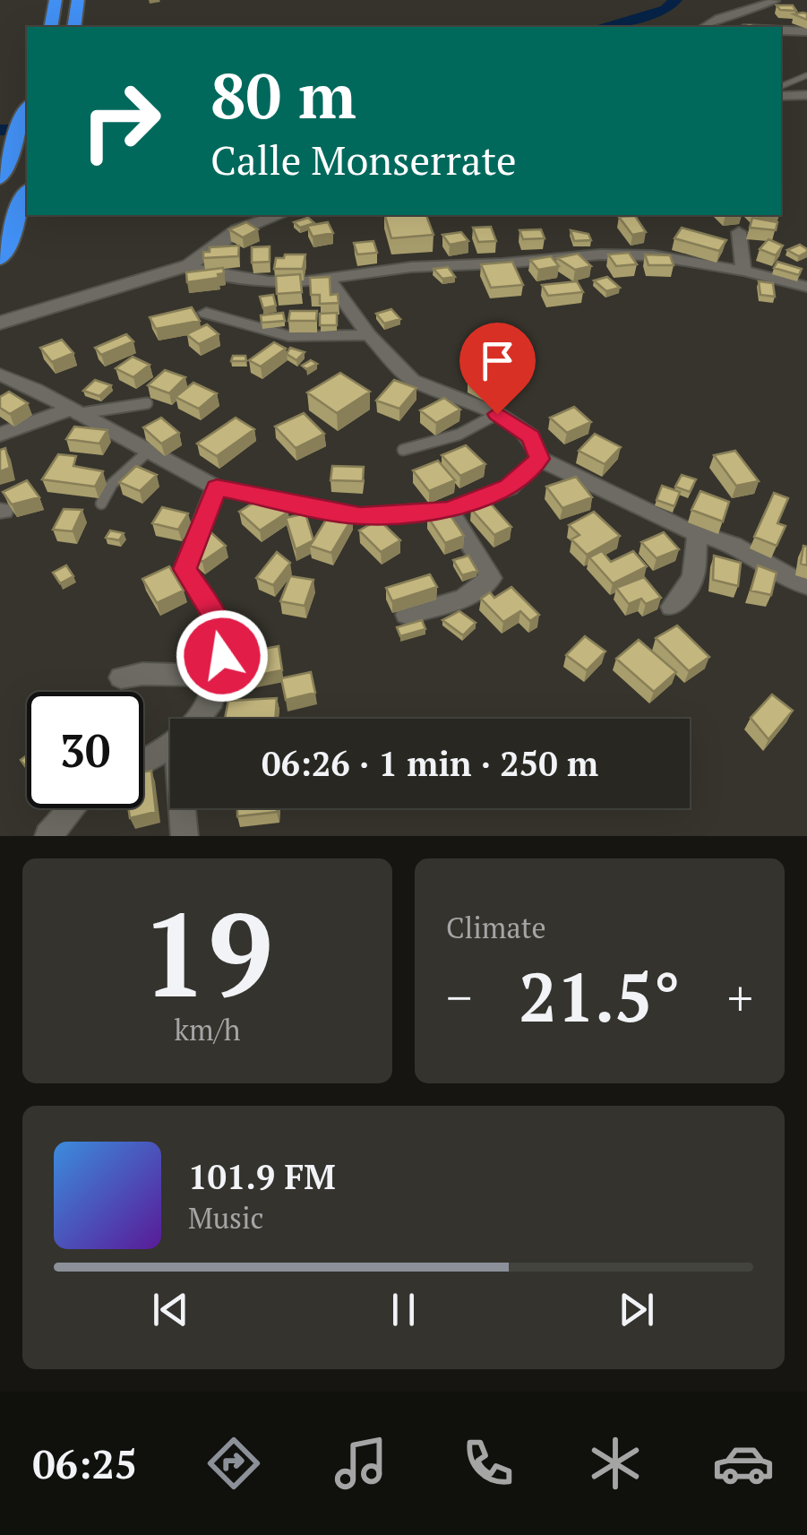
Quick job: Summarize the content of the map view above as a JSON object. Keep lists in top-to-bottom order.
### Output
{
  "page": {
    "turn": ["80 m", "Calle Monserrate"],
    "limit": "30",
    "trip": "06:26 · 1 min · 250 m",
    "tile": [
      ["19", "km/h"],
      "Climate"
    ],
    "heat": ["−", "21.5°", "+"],
    "song": ["101.9 FM", "Music"],
    "tabs": "06:25"
  }
}
